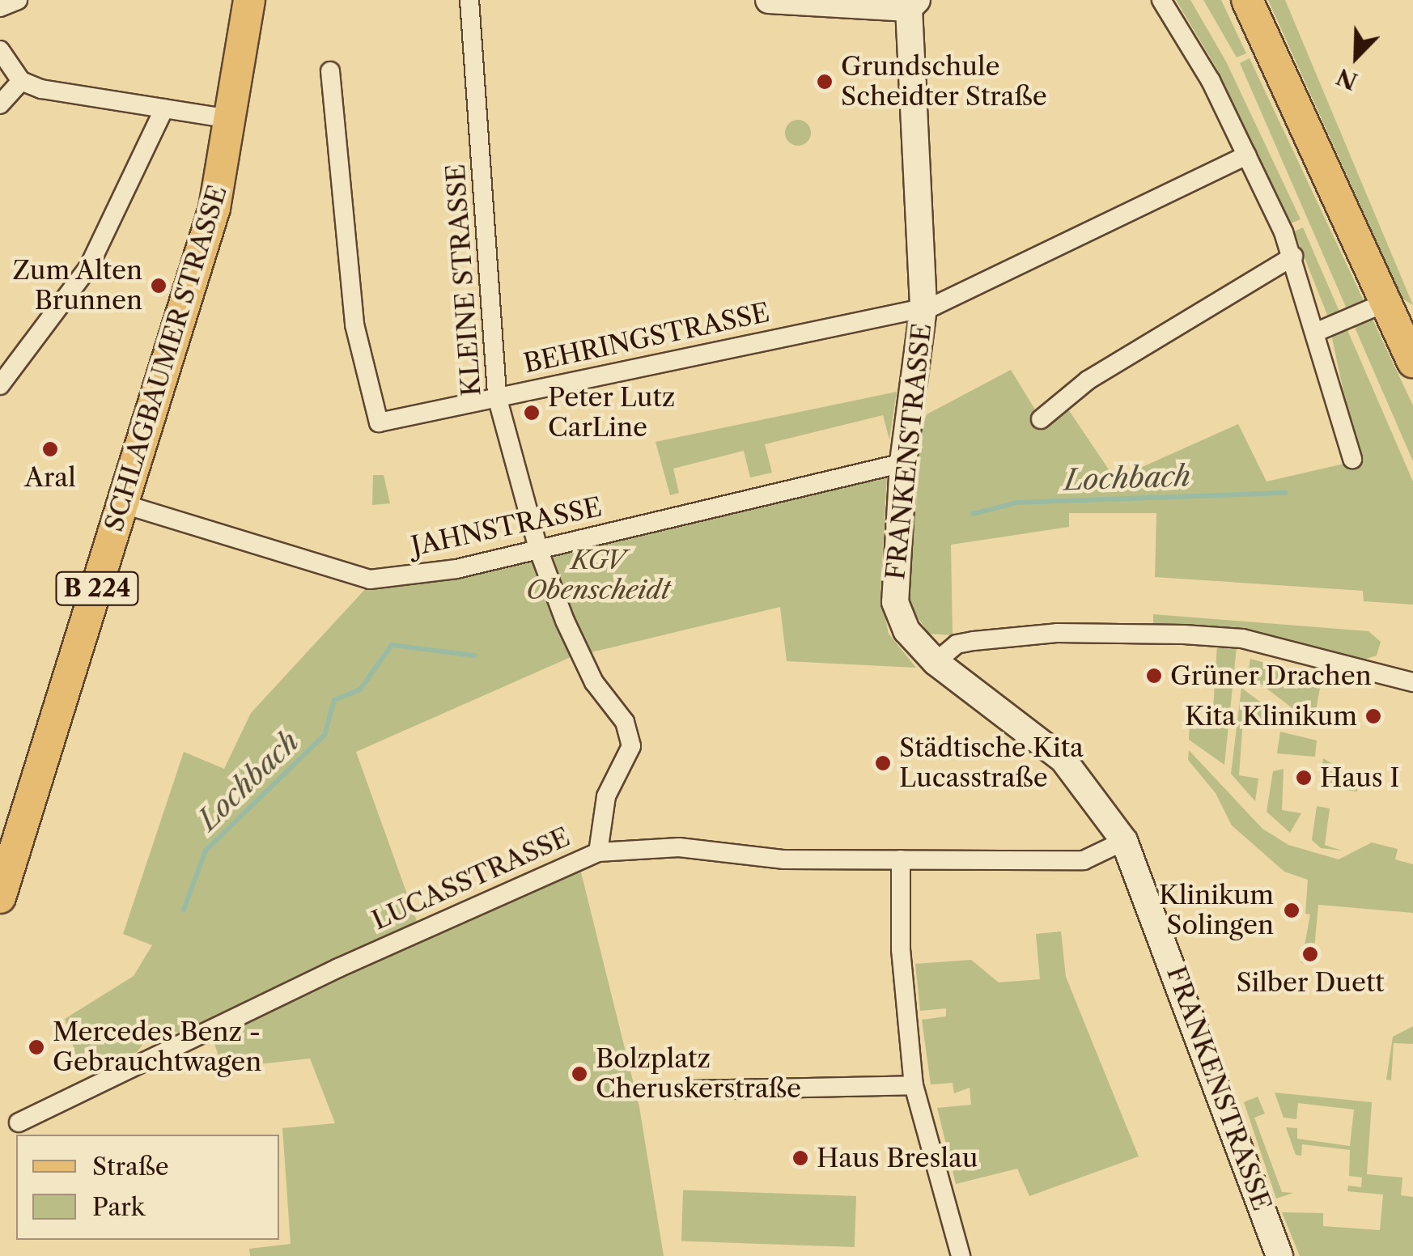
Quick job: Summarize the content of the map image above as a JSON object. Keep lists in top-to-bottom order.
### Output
{
  "streets": {
    "main road": ["SCHLAGBAUMER STRASSE", "B 224"],
    "street": [
      "KLEINE STRASSE",
      "BEHRINGSTRASSE",
      "FRANKENSTRASSE",
      "JAHNSTRASSE",
      "LUCASSTRASSE"
    ]
  },
  "crossings": [
    ["KLEINE STRASSE", "BEHRINGSTRASSE"],
    ["KLEINE STRASSE", "JAHNSTRASSE"],
    ["KLEINE STRASSE", "LUCASSTRASSE"],
    ["BEHRINGSTRASSE", "FRANKENSTRASSE"],
    ["SCHLAGBAUMER STRASSE", "JAHNSTRASSE"],
    ["FRANKENSTRASSE", "JAHNSTRASSE"],
    ["FRANKENSTRASSE", "LUCASSTRASSE"]
  ],
  "water": ["Lochbach"],
  "parks": ["KGV Obenscheidt"],
  "places": [
    "Grundschule Scheidter Straße",
    "Zum Alten Brunnen",
    "Peter Lutz CarLine",
    "Aral",
    "Grüner Drachen",
    "Kita Klinikum",
    "Städtische Kita Lucasstraße",
    "Haus I",
    "Klinikum Solingen",
    "Silber Duett",
    "Mercedes Benz - Gebrauchtwagen",
    "Bolzplatz Cheruskerstraße",
    "Haus Breslau"
  ],
  "legend": ["Straße", "Park"],
  "north": "bottom left"
}
